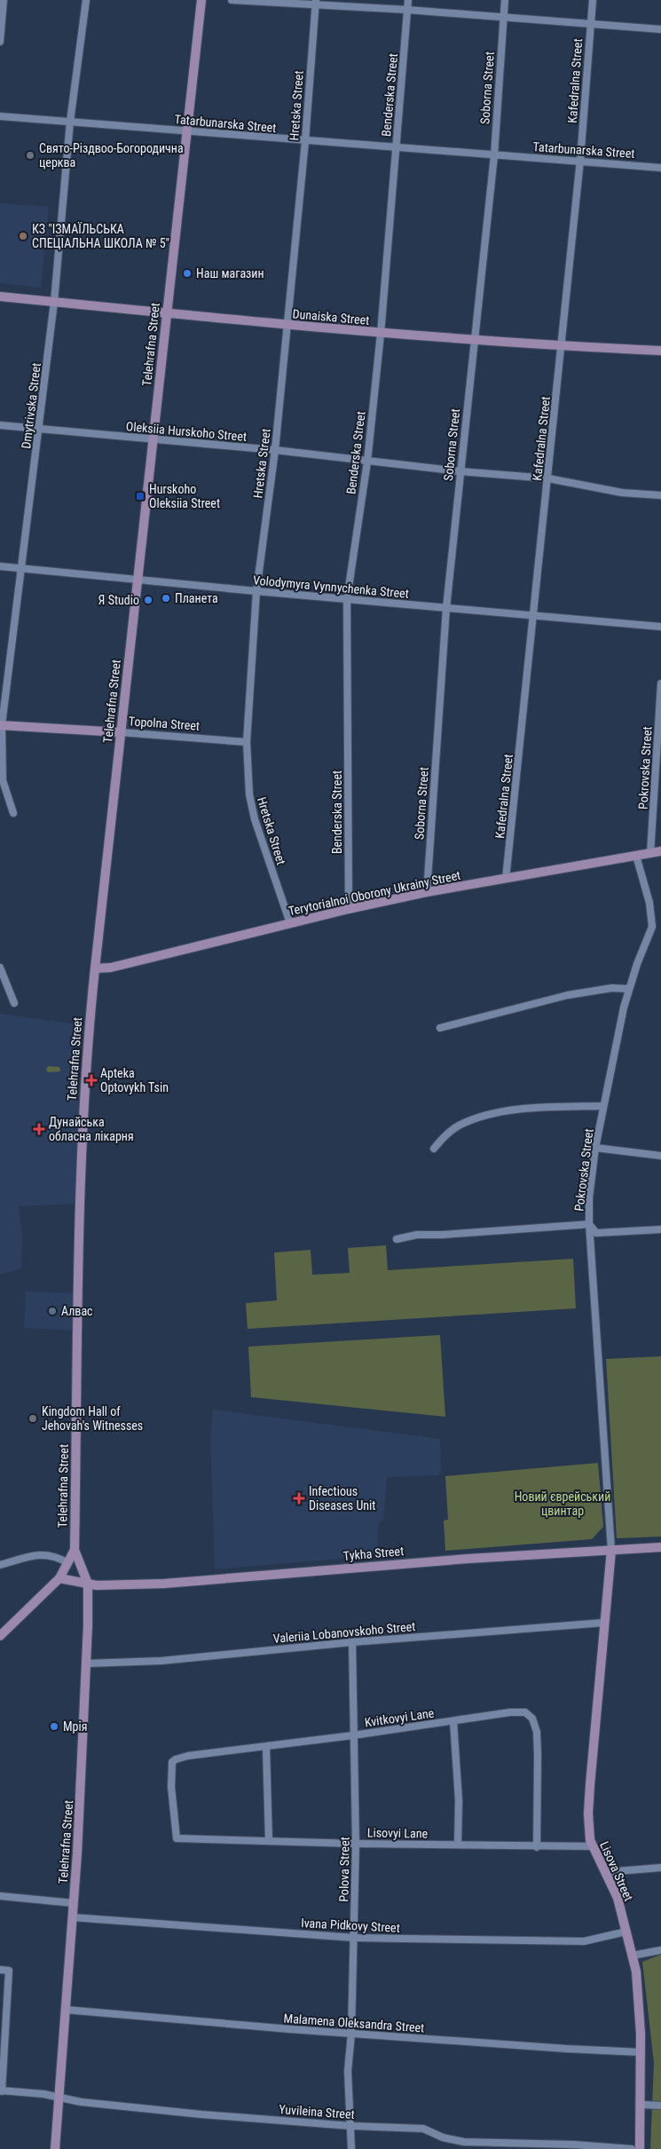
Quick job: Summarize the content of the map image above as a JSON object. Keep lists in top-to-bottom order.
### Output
{
  "streets": {
    "main road": [
      "Dunaiska Street",
      "Telehrafna Street",
      "Topolna Street",
      "Terytorialnoi Oborony Ukrainy Street",
      "Tykha Street",
      "Lisova Street"
    ],
    "street": [
      "Kafedralna Street",
      "Soborna Street",
      "Benderska Street",
      "Hretska Street",
      "Tatarbunarska Street",
      "Dmytrivska Street",
      "Oleksiia Hurskoho Street",
      "Volodymyra Vynnychenka Street",
      "Pokrovska Street",
      "Valeriia Lobanovskoho Street",
      "Kvitkovyi Lane",
      "Lisovyi Lane",
      "Polova Street",
      "Ivana Pidkovy Street",
      "Malamena Oleksandra Street",
      "Yuvileina Street"
    ]
  },
  "crossings": [
    ["Kafedralna Street", "Tatarbunarska Street"],
    ["Kafedralna Street", "Dunaiska Street"],
    ["Kafedralna Street", "Oleksiia Hurskoho Street"],
    ["Kafedralna Street", "Volodymyra Vynnychenka Street"],
    ["Kafedralna Street", "Terytorialnoi Oborony Ukrainy Street"],
    ["Soborna Street", "Tatarbunarska Street"],
    ["Soborna Street", "Dunaiska Street"],
    ["Soborna Street", "Oleksiia Hurskoho Street"],
    ["Soborna Street", "Volodymyra Vynnychenka Street"],
    ["Soborna Street", "Terytorialnoi Oborony Ukrainy Street"],
    ["Benderska Street", "Tatarbunarska Street"],
    ["Benderska Street", "Dunaiska Street"],
    ["Benderska Street", "Oleksiia Hurskoho Street"],
    ["Benderska Street", "Volodymyra Vynnychenka Street"],
    ["Benderska Street", "Terytorialnoi Oborony Ukrainy Street"],
    ["Hretska Street", "Tatarbunarska Street"],
    ["Hretska Street", "Dunaiska Street"],
    ["Hretska Street", "Oleksiia Hurskoho Street"],
    ["Hretska Street", "Volodymyra Vynnychenka Street"],
    ["Hretska Street", "Topolna Street"],
    ["Hretska Street", "Terytorialnoi Oborony Ukrainy Street"],
    ["Tatarbunarska Street", "Telehrafna Street"],
    ["Tatarbunarska Street", "Dmytrivska Street"],
    ["Dunaiska Street", "Telehrafna Street"],
    ["Dunaiska Street", "Dmytrivska Street"],
    ["Telehrafna Street", "Oleksiia Hurskoho Street"],
    ["Telehrafna Street", "Volodymyra Vynnychenka Street"],
    ["Telehrafna Street", "Topolna Street"],
    ["Telehrafna Street", "Terytorialnoi Oborony Ukrainy Street"],
    ["Telehrafna Street", "Tykha Street"],
    ["Telehrafna Street", "Valeriia Lobanovskoho Street"],
    ["Telehrafna Street", "Ivana Pidkovy Street"],
    ["Telehrafna Street", "Malamena Oleksandra Street"],
    ["Telehrafna Street", "Yuvileina Street"],
    ["Dmytrivska Street", "Oleksiia Hurskoho Street"],
    ["Dmytrivska Street", "Volodymyra Vynnychenka Street"],
    ["Dmytrivska Street", "Topolna Street"],
    ["Pokrovska Street", "Terytorialnoi Oborony Ukrainy Street"],
    ["Pokrovska Street", "Tykha Street"],
    ["Pokrovska Street", "Lisova Street"],
    ["Tykha Street", "Lisova Street"],
    ["Valeriia Lobanovskoho Street", "Polova Street"],
    ["Valeriia Lobanovskoho Street", "Lisova Street"],
    ["Kvitkovyi Lane", "Lisovyi Lane"],
    ["Kvitkovyi Lane", "Polova Street"],
    ["Lisovyi Lane", "Polova Street"],
    ["Lisovyi Lane", "Lisova Street"],
    ["Polova Street", "Ivana Pidkovy Street"],
    ["Polova Street", "Malamena Oleksandra Street"],
    ["Polova Street", "Yuvileina Street"],
    ["Lisova Street", "Ivana Pidkovy Street"],
    ["Lisova Street", "Malamena Oleksandra Street"]
  ],
  "parks": ["Новий єврейський цвинтар"],
  "places": {
    "other": [
      "Свято-Різдвоо-Богородична церква",
      "КЗ \"ІЗМАЇЛЬСЬКА СПЕЦІАЛЬНА ШКОЛА № 5\"",
      "Наш магазин",
      "Планета",
      "Я Studio",
      "Алвас",
      "Kingdom Hall of Jehovah's Witnesses",
      "Мрія"
    ],
    "transit": ["Hurskoho Oleksiia Street"],
    "health": ["Apteka Optovykh Tsin", "Дунайська обласна лікарня", "Infectious Diseases Unit"]
  }
}
